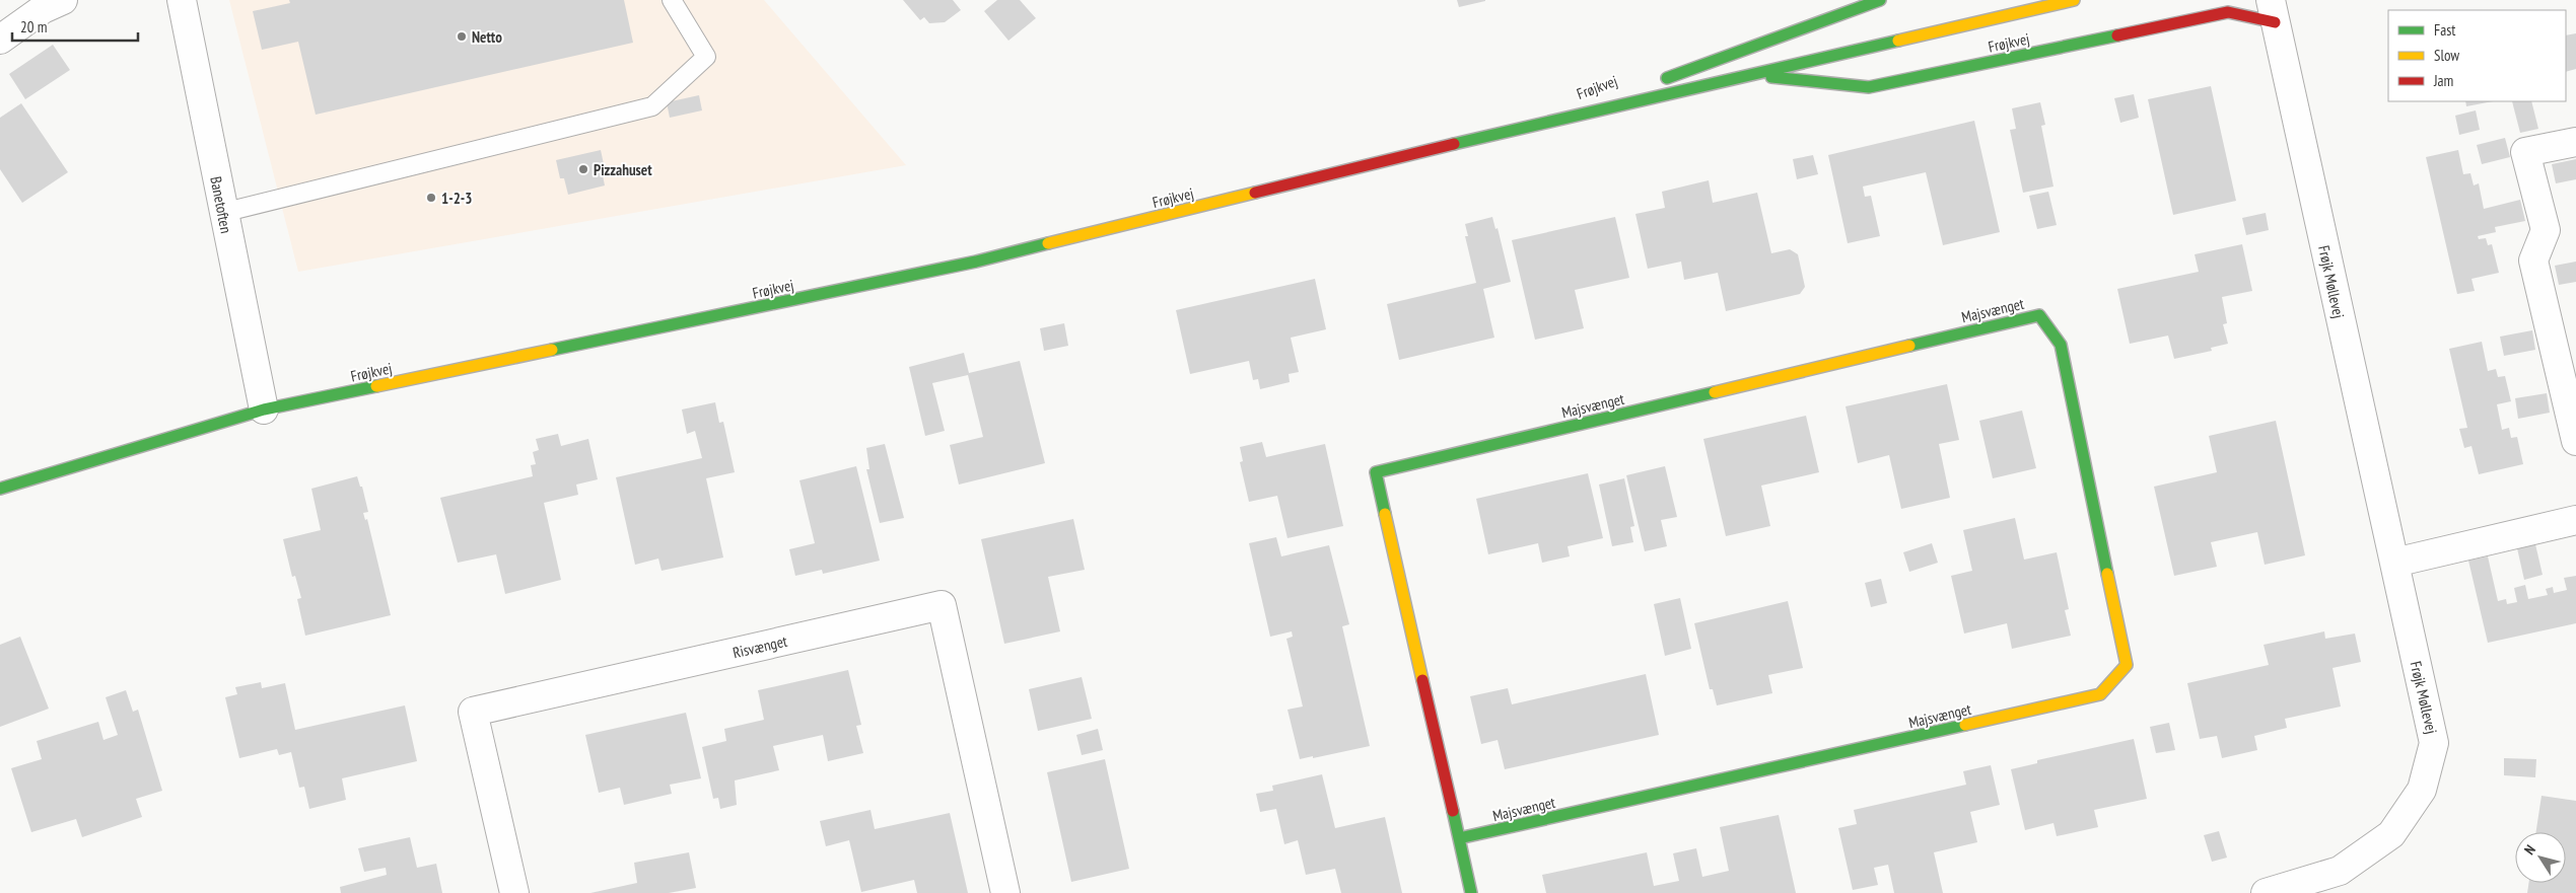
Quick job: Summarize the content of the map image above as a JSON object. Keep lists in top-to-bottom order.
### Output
{
  "streets": {
    "street": [
      "Frøjkvej",
      "Banetoften",
      "Frøjk Møllevej",
      "Majsvænget",
      "Risvænget"
    ]
  },
  "crossings": [
    ["Frøjkvej", "Banetoften"],
    ["Frøjkvej", "Frøjk Møllevej"]
  ],
  "places": ["Netto", "Pizzahuset", "1-2-3"],
  "legend": ["Fast", "Slow", "Jam"],
  "scale_bar": "20 m",
  "north": "top left"
}
